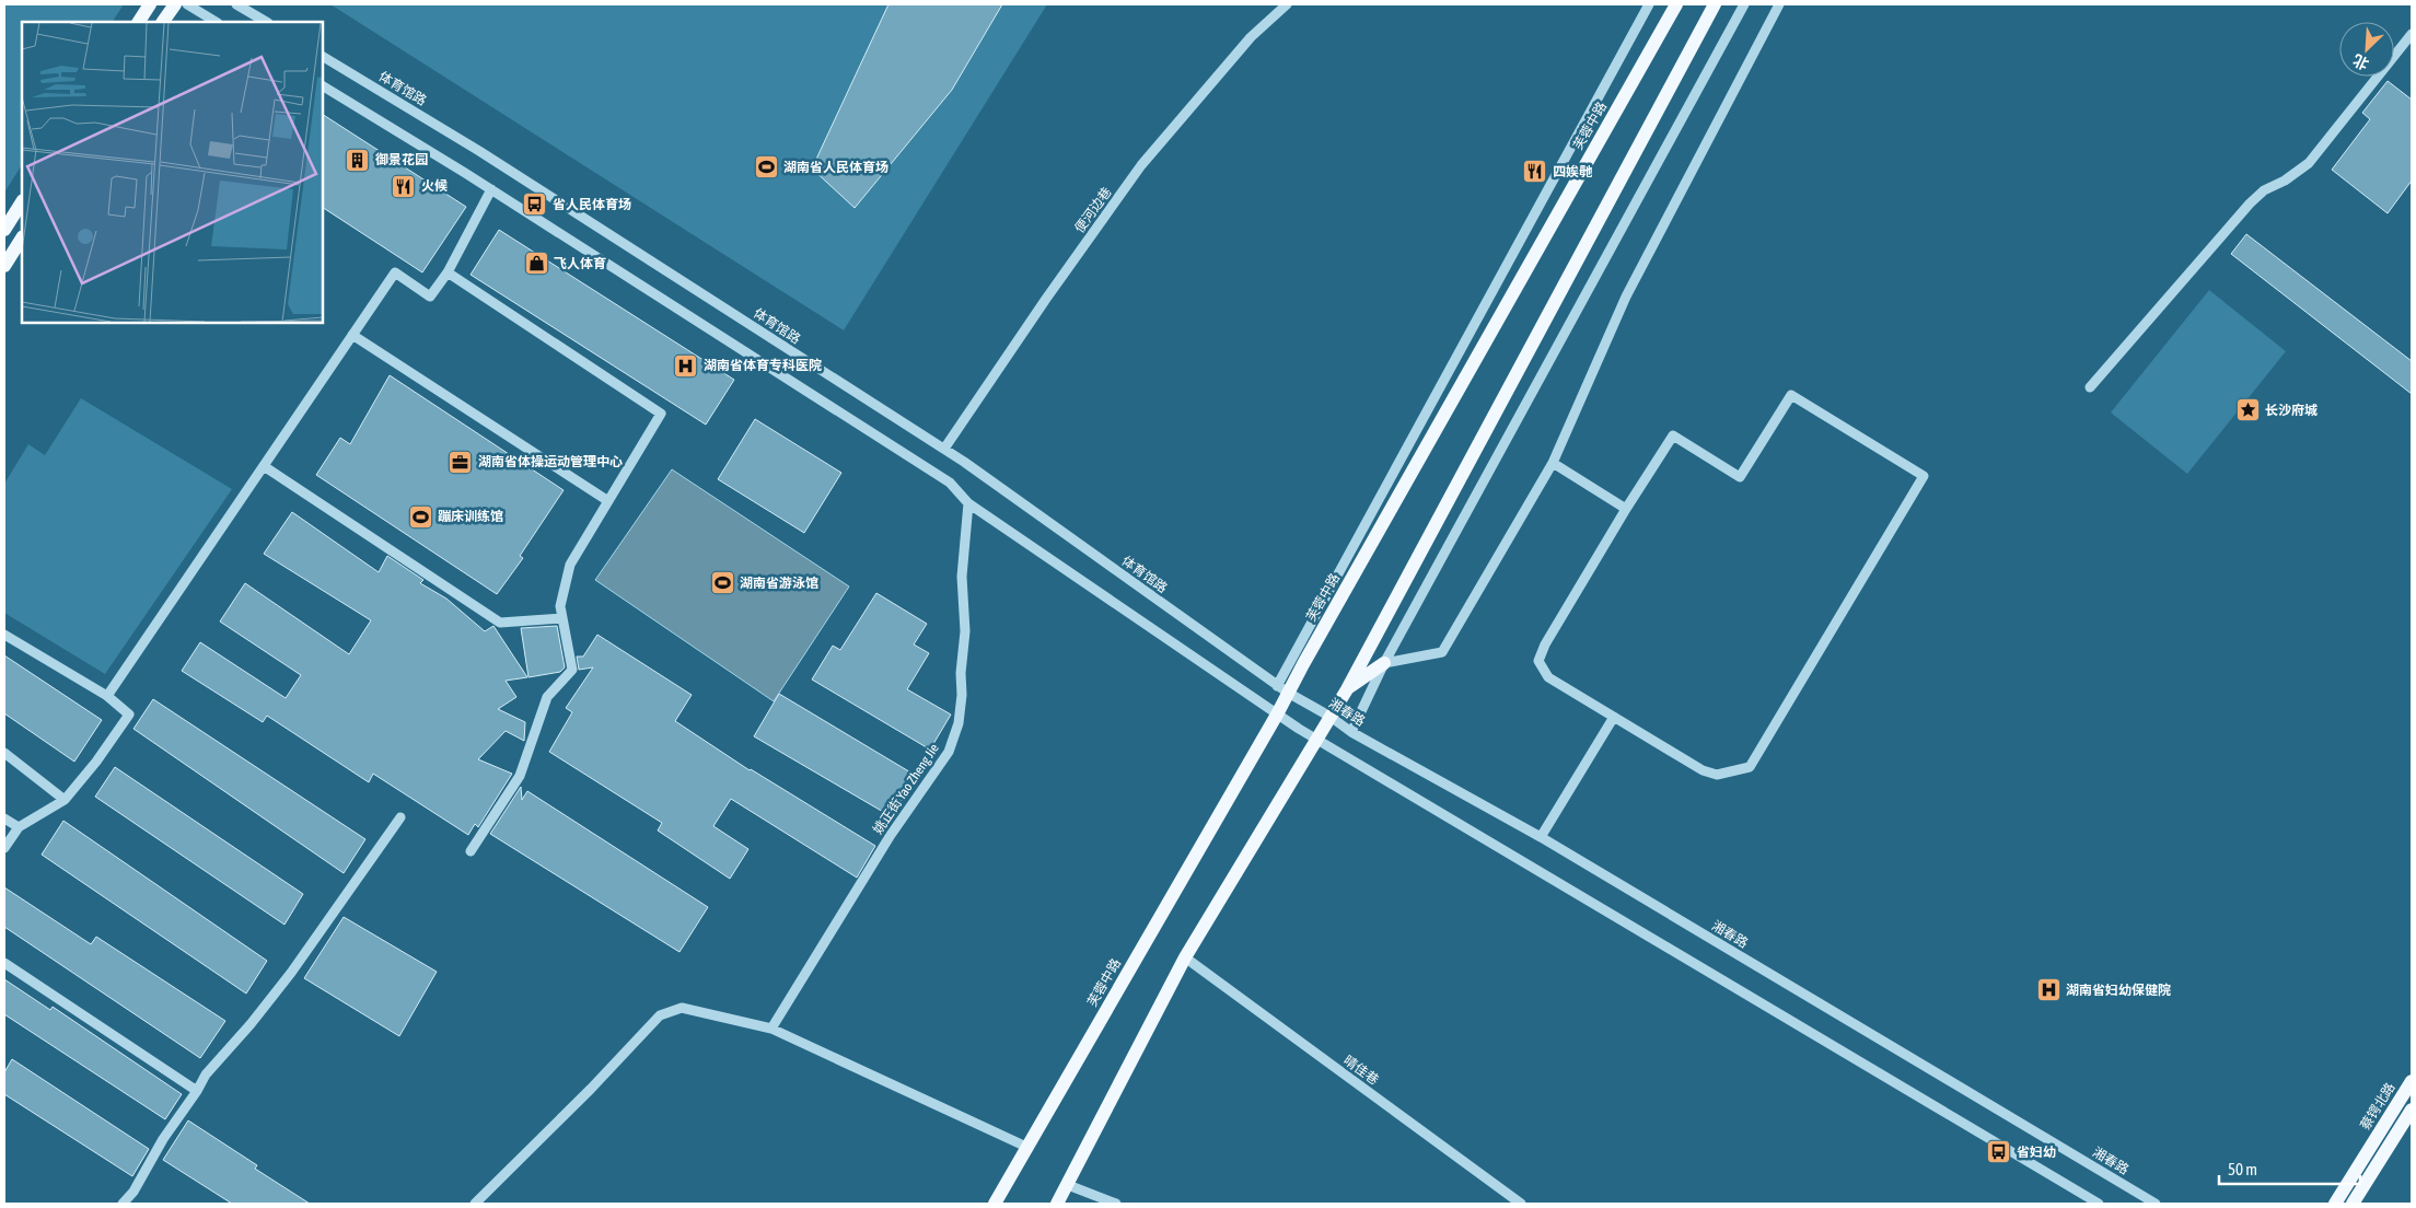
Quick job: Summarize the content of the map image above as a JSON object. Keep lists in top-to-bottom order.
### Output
{
  "streets": {
    "main road": ["芙蓉中路", "蔡锷北路"],
    "street": [
      "体育馆路",
      "便河边巷",
      "湘春路",
      "姚正街 Yao Zheng Jie",
      "晴佳巷"
    ]
  },
  "crossings": [
    ["体育馆路", "芙蓉中路"],
    ["体育馆路", "便河边巷"],
    ["体育馆路", "湘春路"],
    ["芙蓉中路", "湘春路"]
  ],
  "places": {
    "building": ["御景花园"],
    "sports": ["湖南省人民体育场", "蹦床训练馆", "湖南省游泳馆"],
    "restaurant": ["四娭毑", "火候"],
    "bus stop": ["省人民体育场", "省妇幼"],
    "shop": ["飞人体育"],
    "hospital": ["湖南省体育专科医院", "湖南省妇幼保健院"],
    "place": ["长沙府城"],
    "office": ["湖南省体操运动管理中心"]
  },
  "scale_bar": "50 m",
  "north": "bottom left"
}
